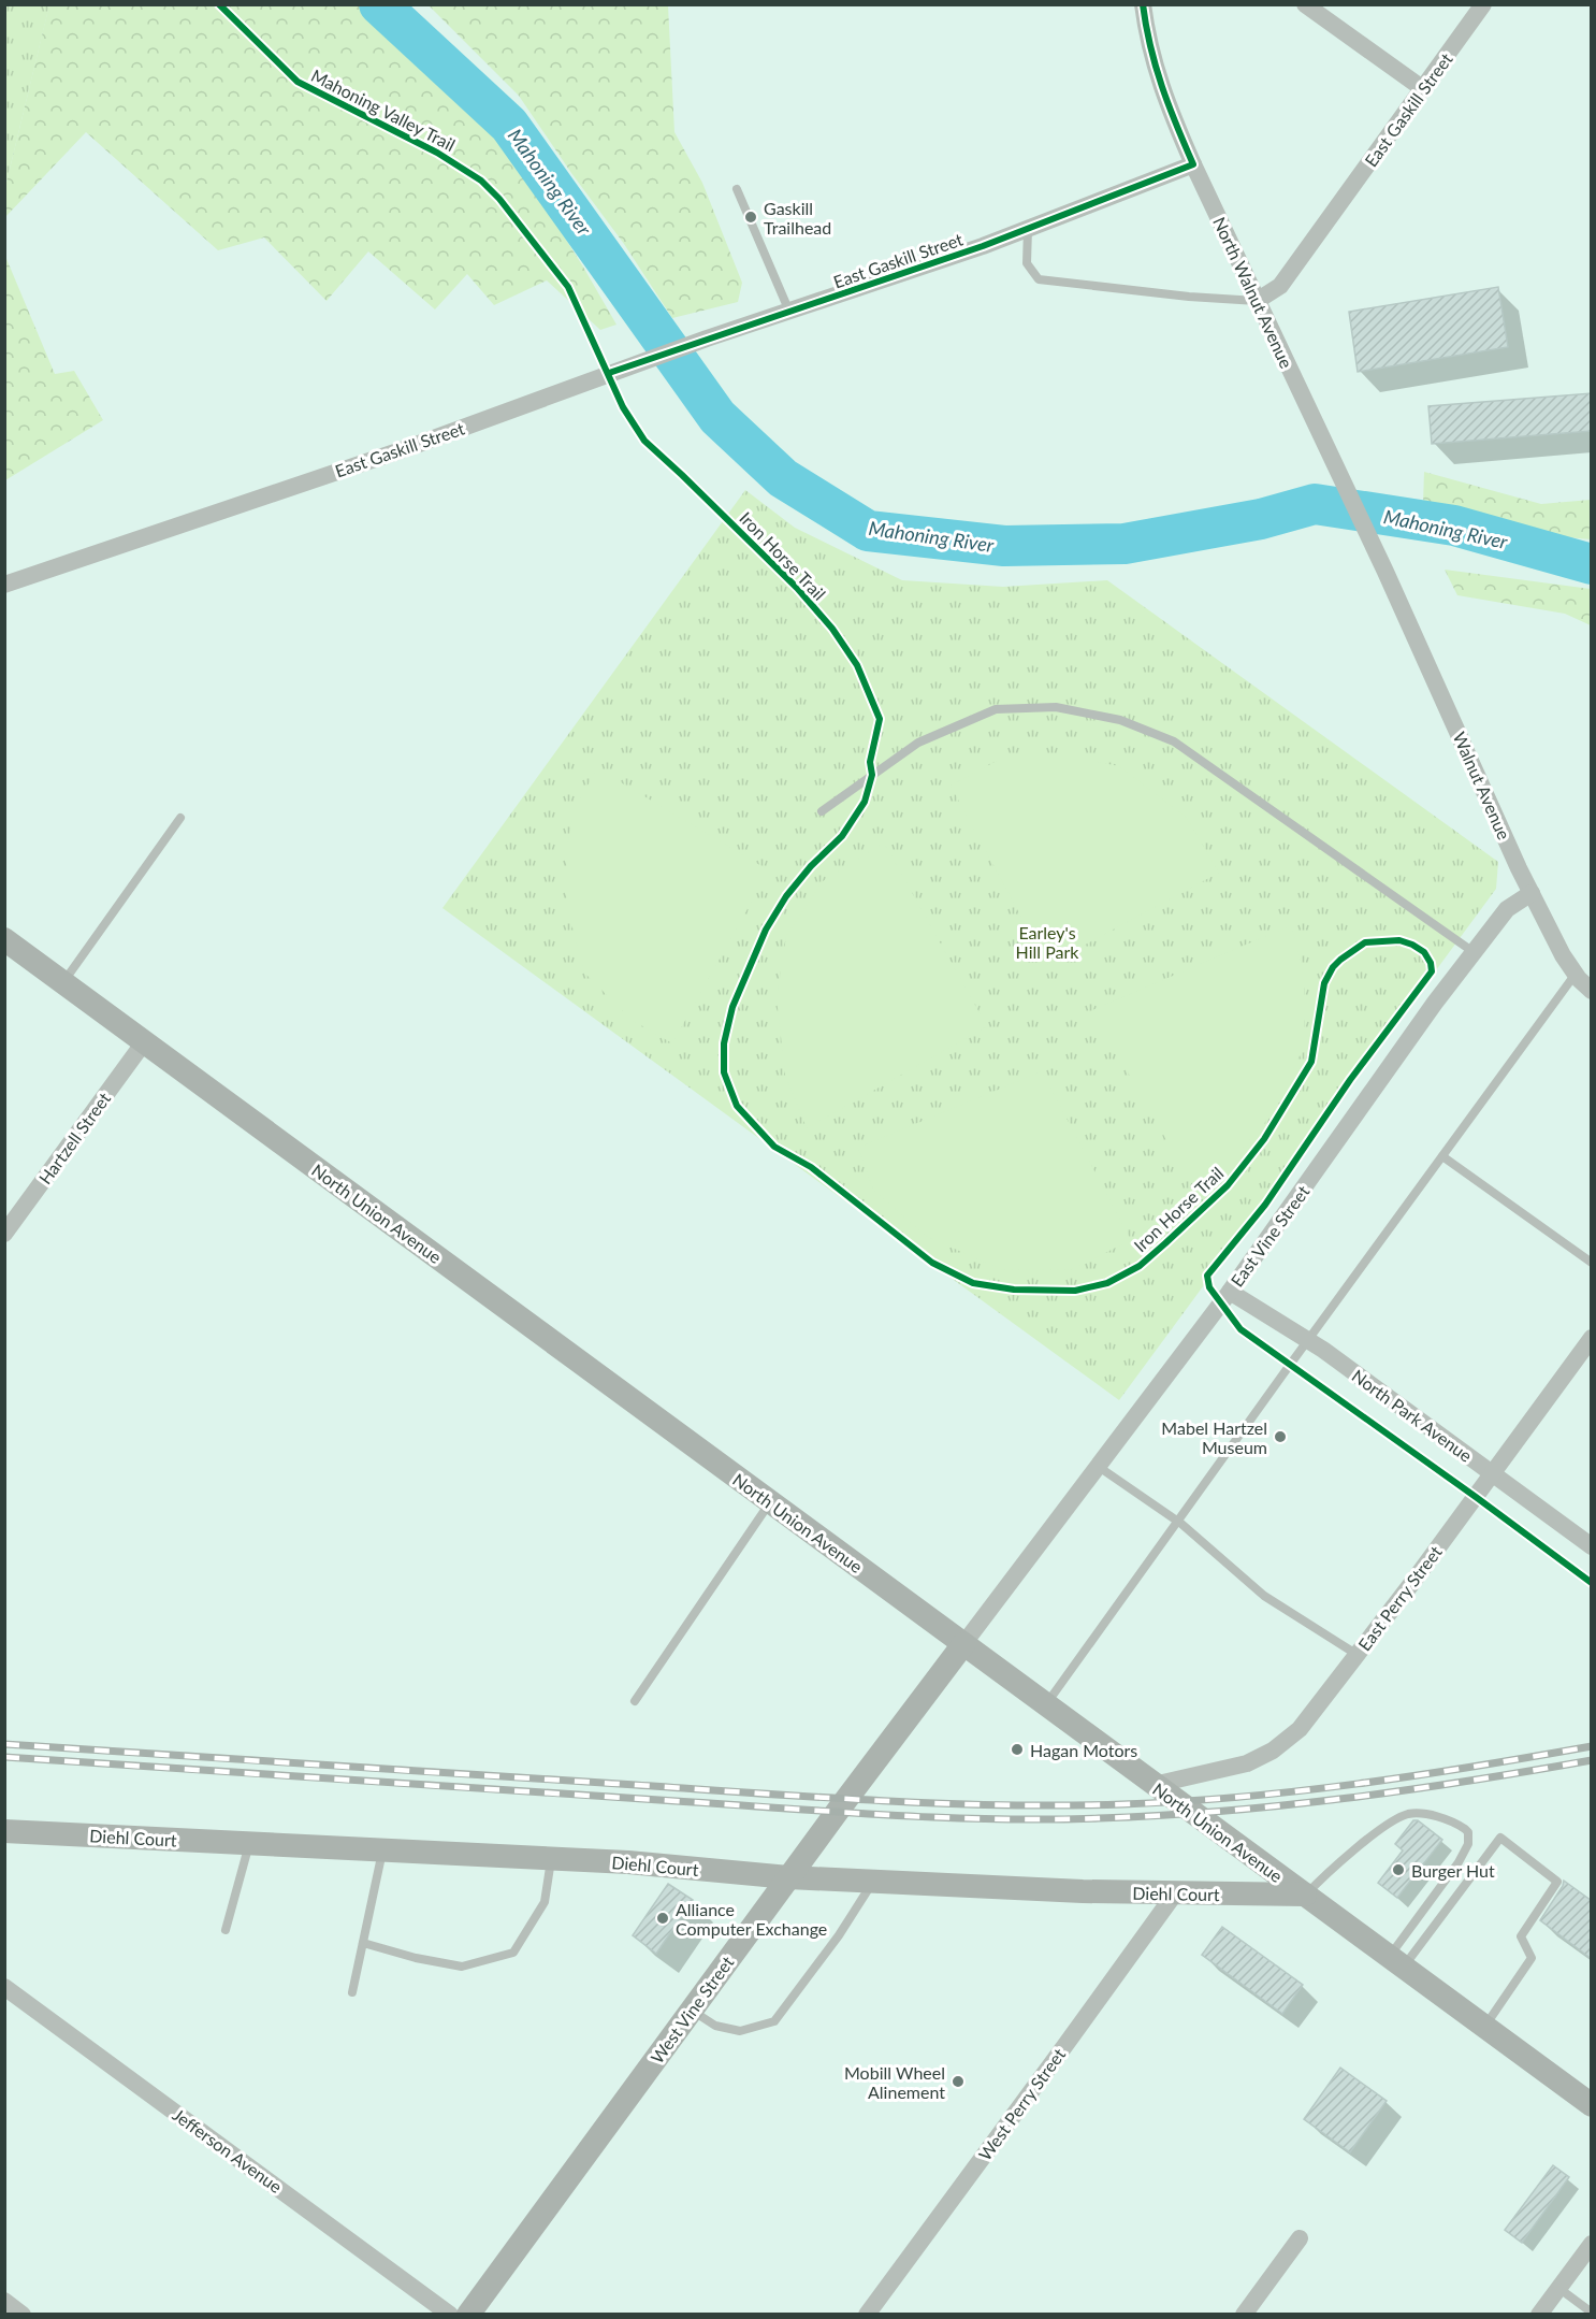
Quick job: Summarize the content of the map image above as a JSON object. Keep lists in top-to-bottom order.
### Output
{
  "streets": {
    "main road": ["North Union Avenue", "Diehl Court", "West Vine Street"],
    "street": [
      "East Gaskill Street",
      "North Walnut Avenue",
      "Walnut Avenue",
      "Hartzell Street",
      "East Vine Street",
      "North Park Avenue",
      "East Perry Street",
      "West Perry Street",
      "Jefferson Avenue"
    ],
    "cycle path": ["Mahoning Valley Trail"]
  },
  "crossings": [
    ["East Gaskill Street", "North Walnut Avenue"],
    ["North Walnut Avenue", "Walnut Avenue"],
    ["Walnut Avenue", "East Vine Street"],
    ["Hartzell Street", "North Union Avenue"],
    ["North Union Avenue", "East Vine Street"],
    ["North Union Avenue", "East Perry Street"],
    ["North Union Avenue", "Diehl Court"],
    ["North Union Avenue", "West Vine Street"],
    ["East Vine Street", "North Park Avenue"],
    ["East Vine Street", "West Vine Street"],
    ["North Park Avenue", "East Perry Street"],
    ["Diehl Court", "West Vine Street"],
    ["Diehl Court", "West Perry Street"]
  ],
  "water": ["Mahoning River"],
  "parks": ["Earley's Hill Park"],
  "places": [
    "Gaskill Trailhead",
    "Mabel Hartzel Museum",
    "Hagan Motors",
    "Burger Hut",
    "Alliance Computer Exchange",
    "Mobill Wheel Alinement"
  ]
}
